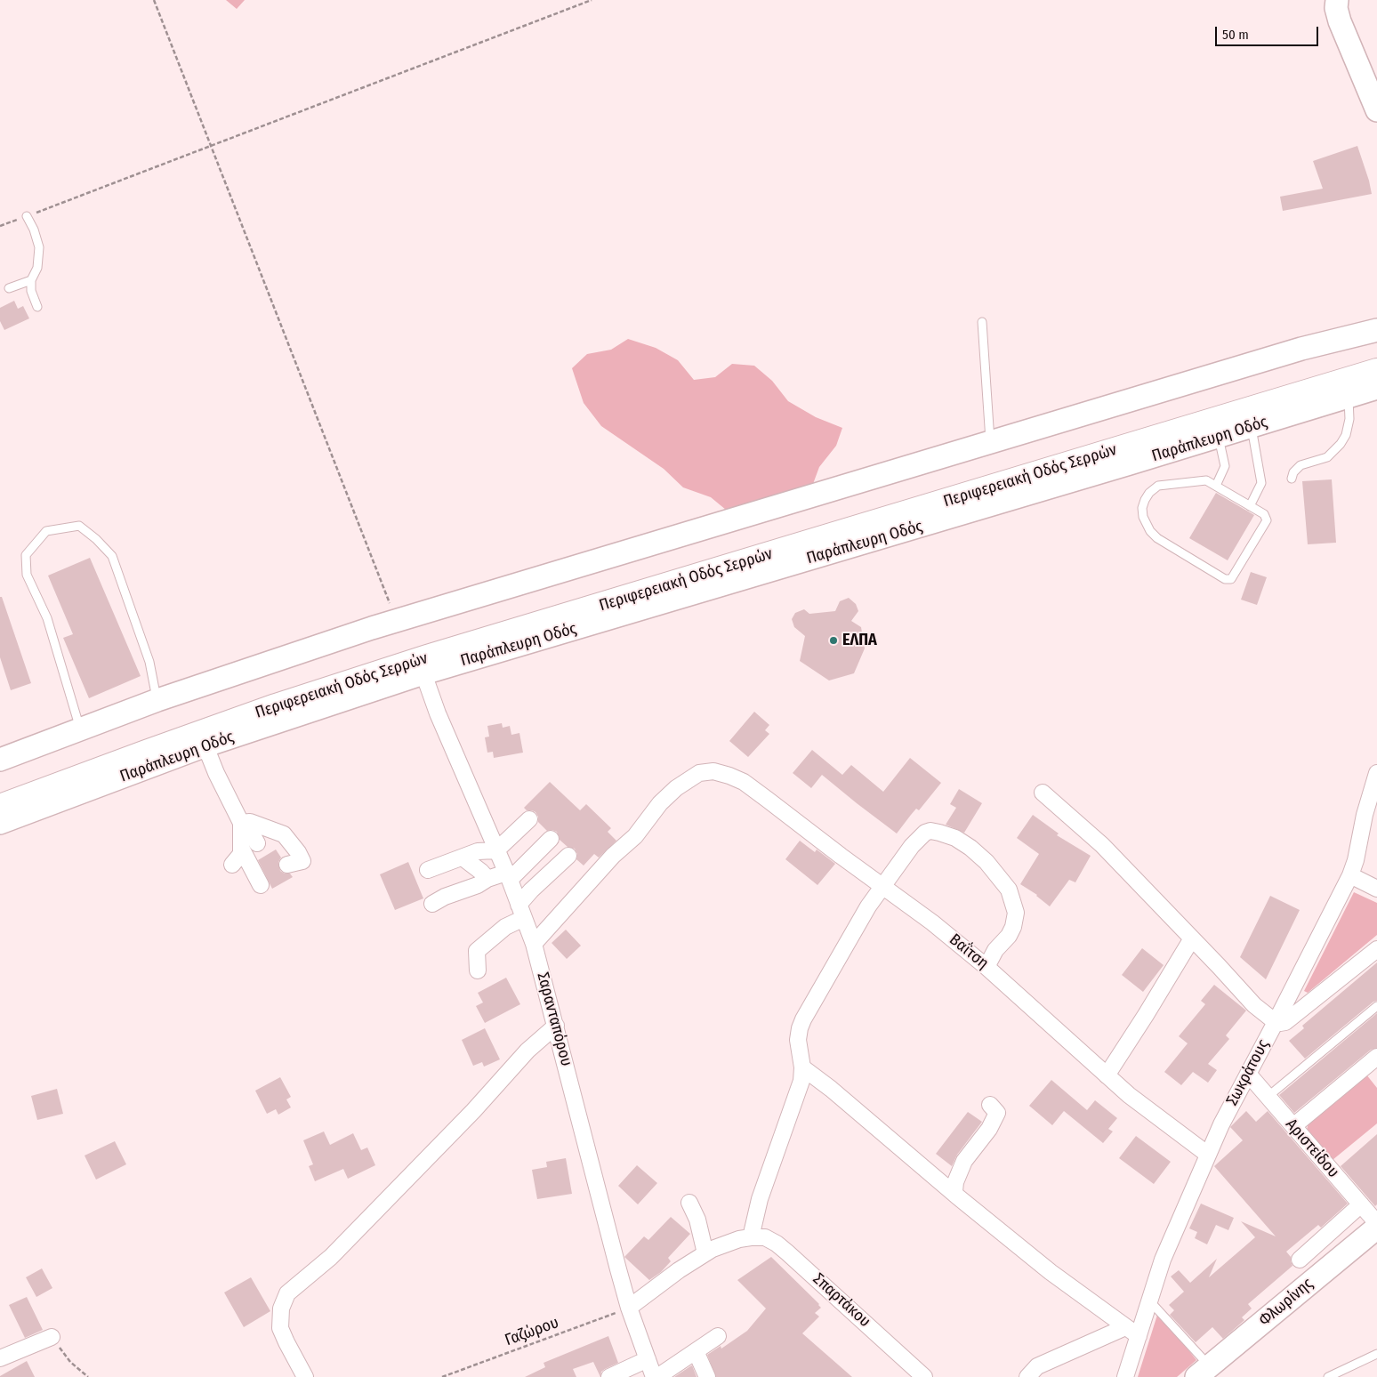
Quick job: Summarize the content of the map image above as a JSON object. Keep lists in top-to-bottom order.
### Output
{
  "streets": {
    "main road": ["Περιφερειακή Οδός Σερρών"],
    "street": [
      "Παράπλευρη Οδός",
      "Βαΐτση",
      "Σαρανταπόρου",
      "Σωκράτους",
      "Αριστείδου",
      "Σπαρτάκου",
      "Φλωρίνης"
    ],
    "path": ["Γαζώρου"]
  },
  "crossings": [
    ["Παράπλευρη Οδός", "Σαρανταπόρου"],
    ["Βαΐτση", "Σαρανταπόρου"],
    ["Βαΐτση", "Σωκράτους"],
    ["Σαρανταπόρου", "Γαζώρου"],
    ["Σωκράτους", "Αριστείδου"]
  ],
  "places": ["ΕΛΠΑ"],
  "scale_bar": "50 m"
}
